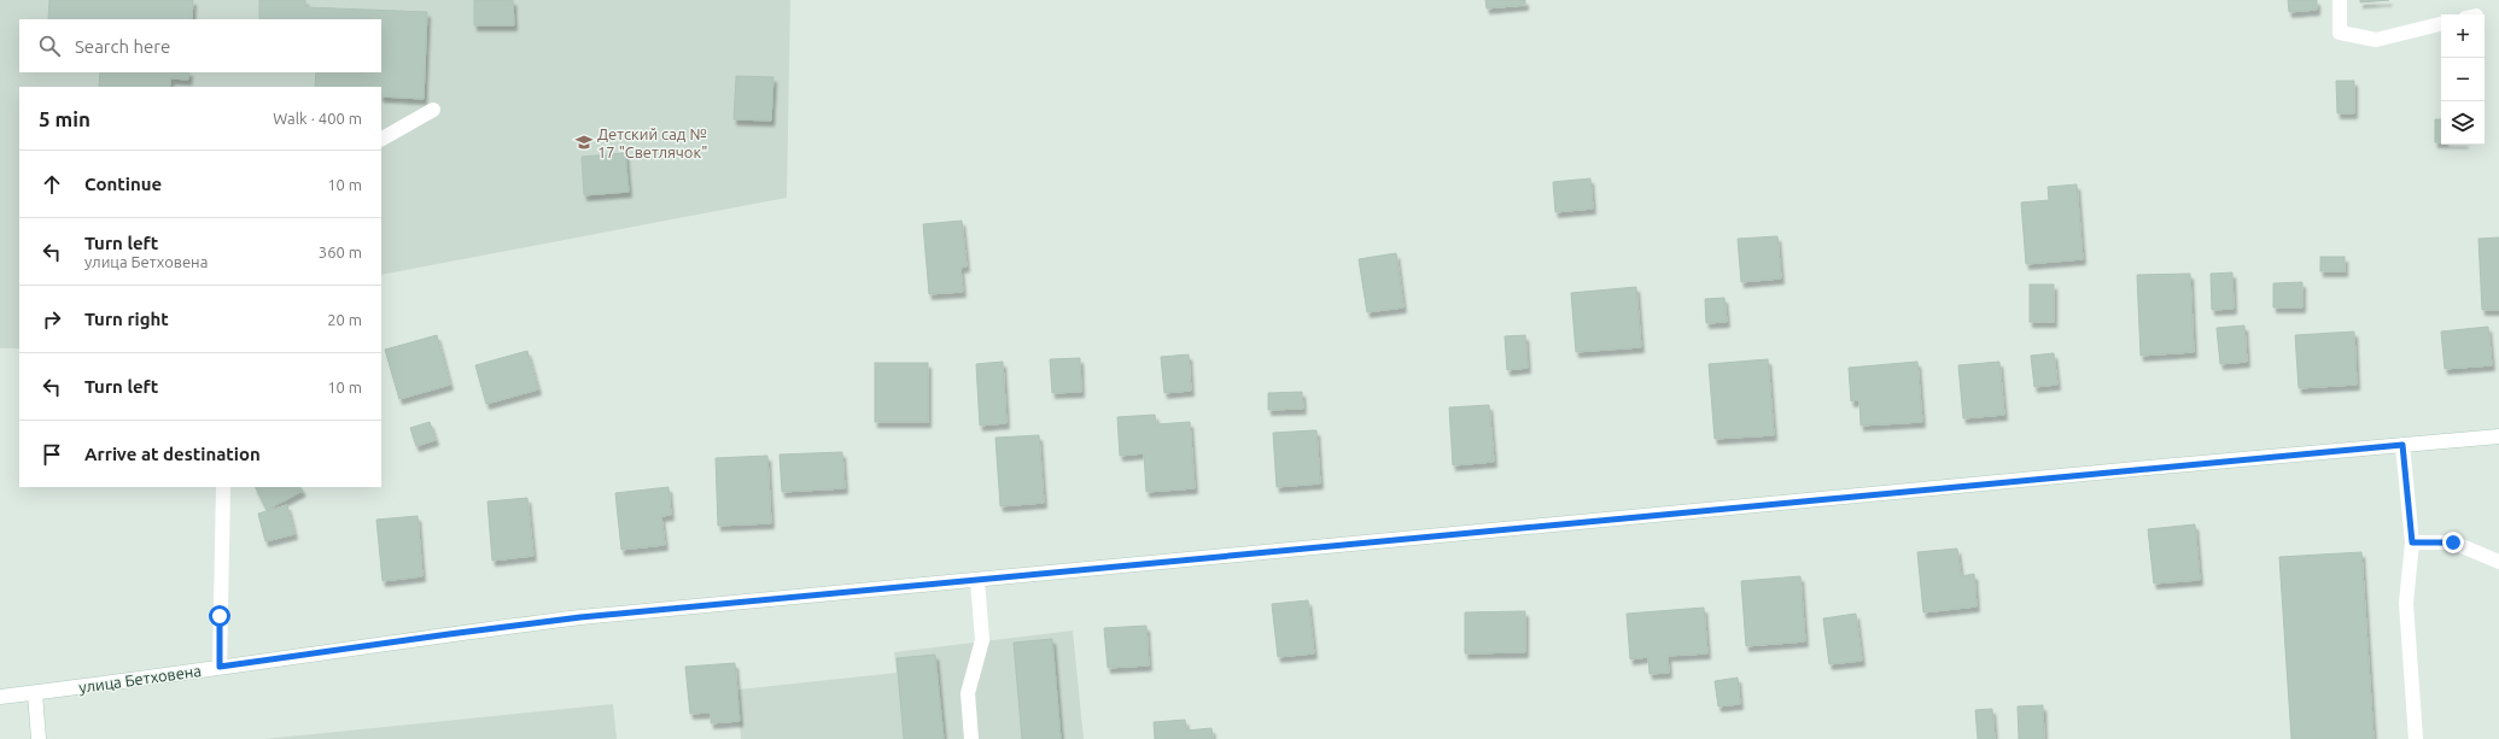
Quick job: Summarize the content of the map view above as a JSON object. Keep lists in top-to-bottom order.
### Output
{
  "streets": {
    "main road": ["улица Бетховена"]
  },
  "places": {
    "school or university": ["Детский сад № 17 \"Светлячок\""]
  },
  "page": {
    "map_buttons": ["+", "−"],
    "search": "Search here",
    "heading": ["5 min", "Walk · 400 m"],
    "list": [
      ["Continue", "10 m"],
      ["Turn left", "улица Бетховена", "360 m"],
      ["Turn right", "20 m"],
      ["Turn left", "10 m"],
      "Arrive at destination"
    ]
  }
}
